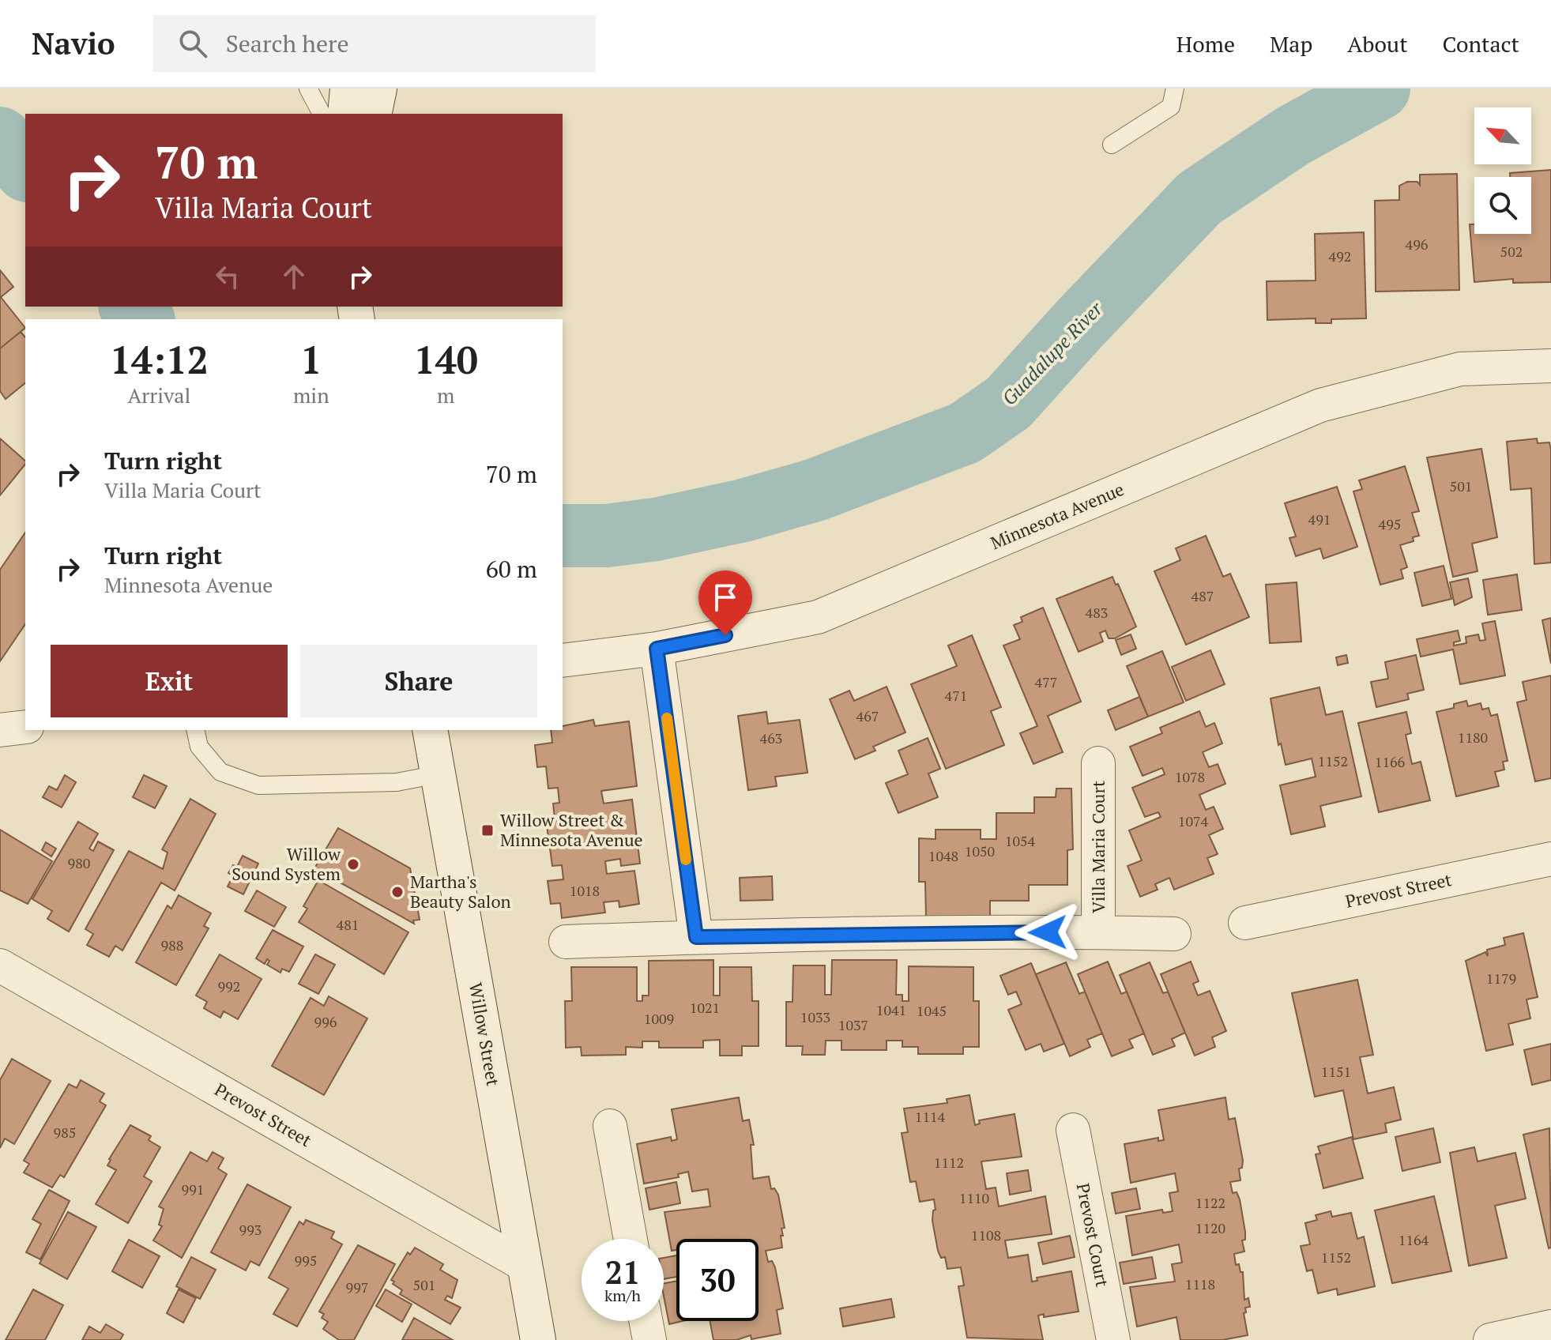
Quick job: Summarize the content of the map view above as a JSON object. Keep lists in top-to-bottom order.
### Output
{
  "streets": {
    "main road": ["Willow Street"],
    "street": [
      "Minnesota Avenue",
      "Villa Maria Court",
      "Prevost Street",
      "Prevost Court"
    ]
  },
  "crossings": [
    ["Prevost Street", "Willow Street"]
  ],
  "water": ["Guadalupe River"],
  "places": {
    "transit": ["Willow Street & Minnesota Avenue"],
    "other": ["Willow Sound System", "Martha's Beauty Salon"]
  },
  "house_numbers": [
    "496",
    "502",
    "492",
    "501",
    "491",
    "495",
    "487",
    "483",
    "477",
    "471",
    "467",
    "1180",
    "463",
    "1152",
    "1166",
    "1078",
    "1074",
    "1054",
    "1050",
    "1048",
    "980",
    "1018",
    "481",
    "988",
    "1179",
    "992",
    "1021",
    "1041",
    "1045",
    "1033",
    "1009",
    "996",
    "1037",
    "1151",
    "1114",
    "985",
    "1112",
    "991",
    "1110",
    "1122",
    "1120",
    "993",
    "1108",
    "1164",
    "1152",
    "995",
    "1118",
    "501",
    "997"
  ],
  "north": "top left",
  "page": {
    "header": "Navio",
    "search": "Search here",
    "nav": [
      "Home",
      "Map",
      "About",
      "Contact"
    ],
    "turn": ["70 m", "Villa Maria Court"],
    "eta": [
      "14:12",
      "Arrival",
      "1",
      "min",
      "140",
      "m"
    ],
    "list": [
      {
        "name": "Turn right",
        "note": "Villa Maria Court",
        "value": "70 m"
      },
      {
        "name": "Turn right",
        "note": "Minnesota Avenue",
        "value": "60 m"
      }
    ],
    "buttons": ["Exit", "Share"],
    "speed": "21 km/h",
    "limit": "30"
  }
}
